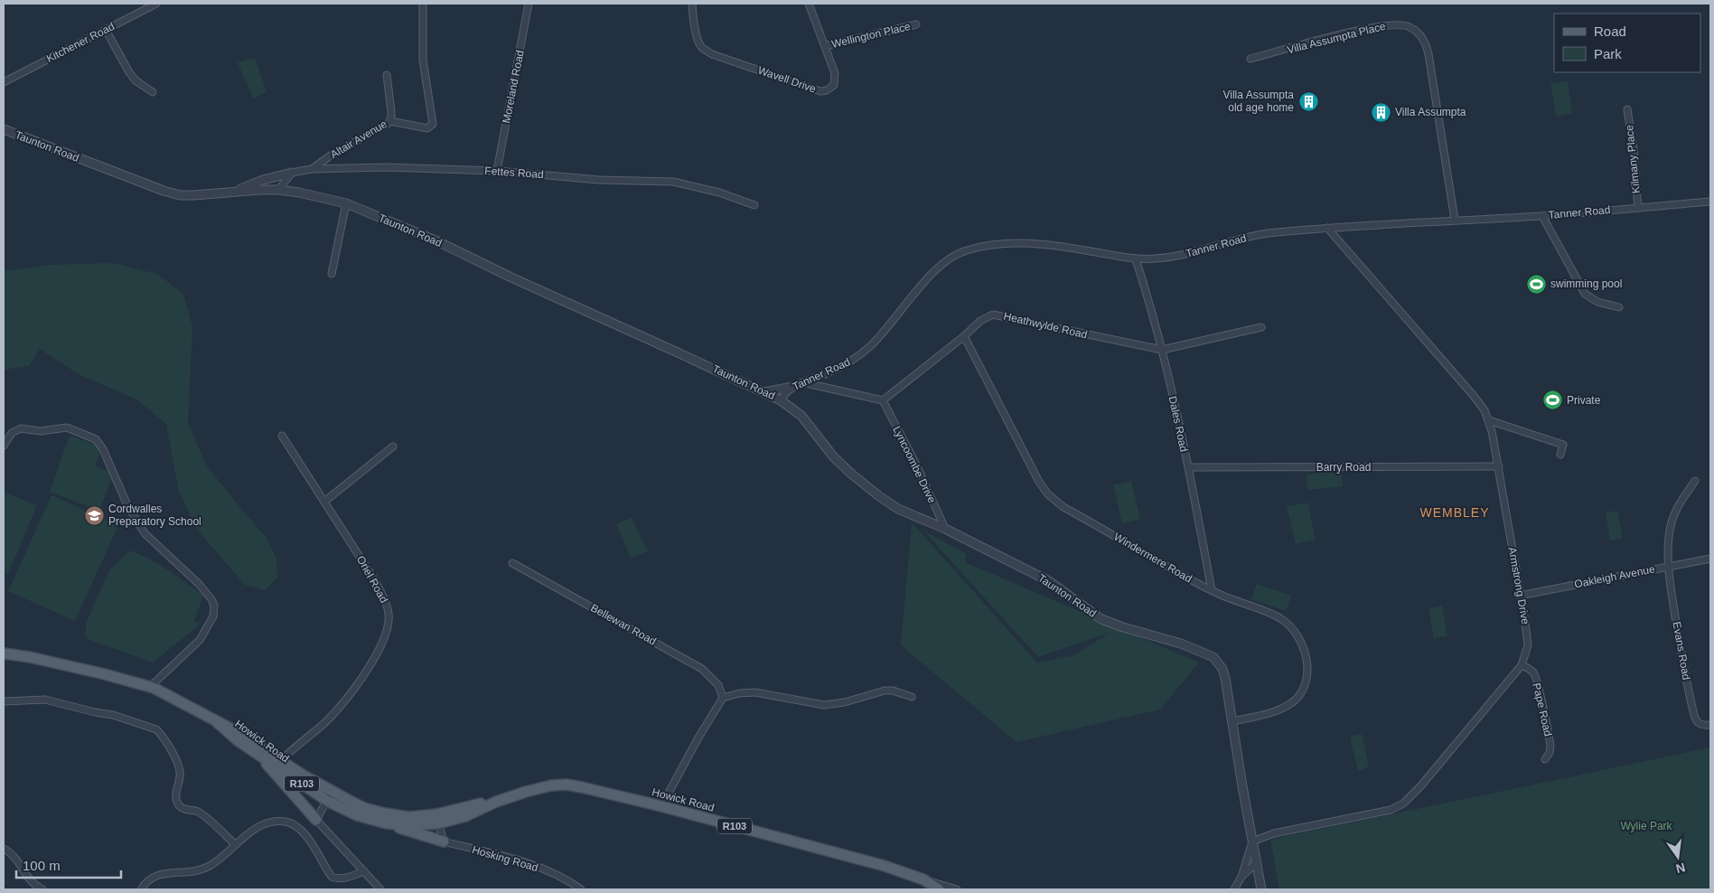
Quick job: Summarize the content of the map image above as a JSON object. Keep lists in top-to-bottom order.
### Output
{
  "streets": {
    "main road": ["Howick Road", "R103"],
    "street": [
      "Wellington Place",
      "Villa Assumpta Place",
      "Kitchener Road",
      "Wavell Drive",
      "Moreland Road",
      "Altair Avenue",
      "Taunton Road",
      "Kilmany Place",
      "Fettes Road",
      "Tanner Road",
      "Heathwylde Road",
      "Dales Road",
      "Lyncoombe Drive",
      "Barry Road",
      "Windermere Road",
      "Oakleigh Avenue",
      "Oriel Road",
      "Armstrong Drive",
      "Bellewan Road",
      "Evans Road",
      "Pape Road",
      "Hosking Road"
    ]
  },
  "crossings": [
    ["Wellington Place", "Wavell Drive"],
    ["Villa Assumpta Place", "Tanner Road"],
    ["Moreland Road", "Fettes Road"],
    ["Altair Avenue", "Fettes Road"],
    ["Taunton Road", "Tanner Road"],
    ["Taunton Road", "Lyncoombe Drive"],
    ["Taunton Road", "Windermere Road"],
    ["Taunton Road", "Armstrong Drive"],
    ["Kilmany Place", "Tanner Road"],
    ["Tanner Road", "Dales Road"],
    ["Tanner Road", "Armstrong Drive"],
    ["Heathwylde Road", "Dales Road"],
    ["Heathwylde Road", "Lyncoombe Drive"],
    ["Heathwylde Road", "Windermere Road"],
    ["Dales Road", "Barry Road"],
    ["Dales Road", "Windermere Road"],
    ["Barry Road", "Armstrong Drive"],
    ["Oakleigh Avenue", "Armstrong Drive"],
    ["Oakleigh Avenue", "Evans Road"],
    ["Oriel Road", "Howick Road"],
    ["Armstrong Drive", "Pape Road"]
  ],
  "districts": ["WEMBLEY"],
  "parks": ["Wylie Park"],
  "places": {
    "building": ["Villa Assumpta old age home", "Villa Assumpta"],
    "sports": ["swimming pool", "Private"],
    "school or university": ["Cordwalles Preparatory School"]
  },
  "legend": ["Road", "Park"],
  "scale_bar": "100 m",
  "north": "bottom"
}
